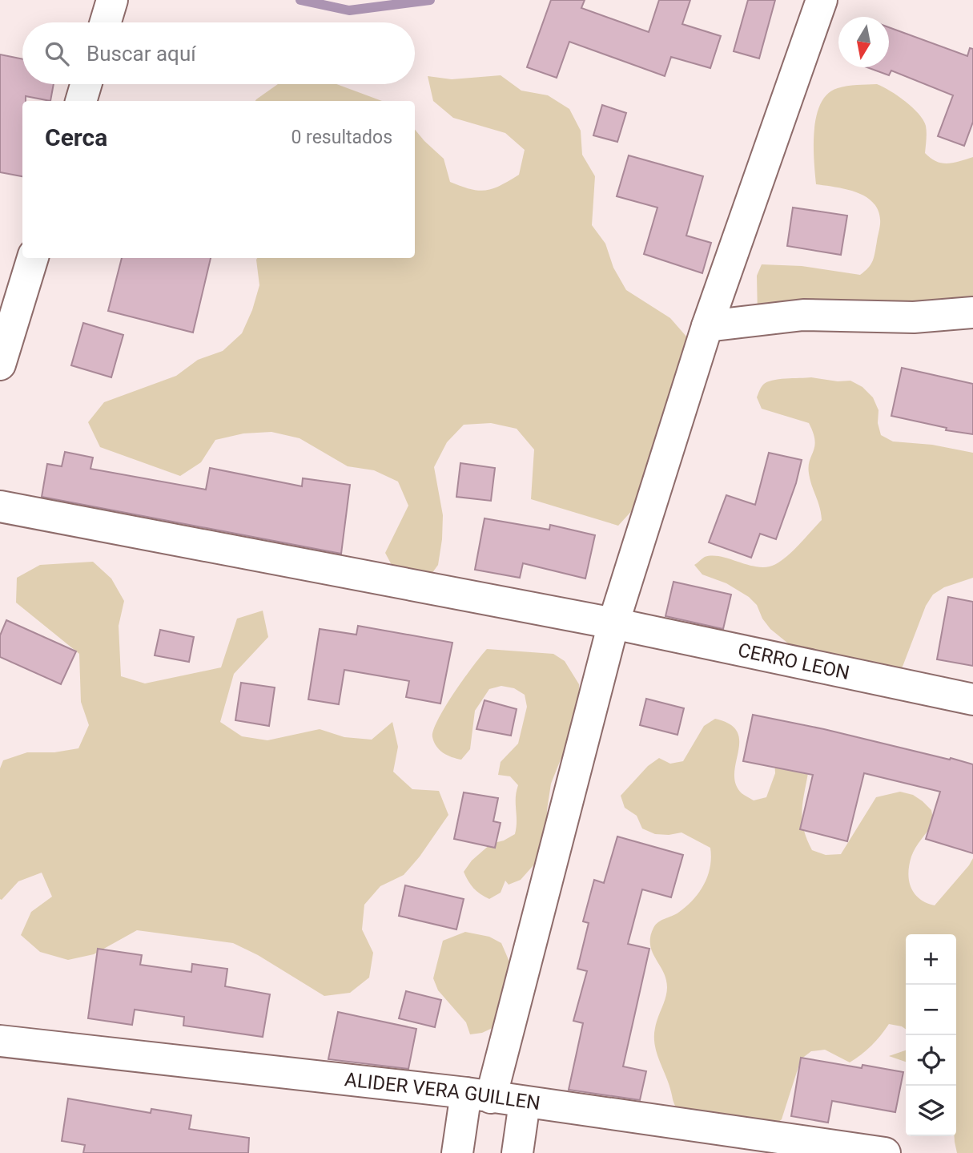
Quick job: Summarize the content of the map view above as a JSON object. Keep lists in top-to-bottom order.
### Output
{
  "streets": {
    "street": ["CERRO LEON", "ALIDER VERA GUILLEN"]
  },
  "north": "bottom",
  "page": {
    "search": "Buscar aquí",
    "heading": ["Cerca", "0 resultados"],
    "map_buttons": ["+", "−"]
  }
}
